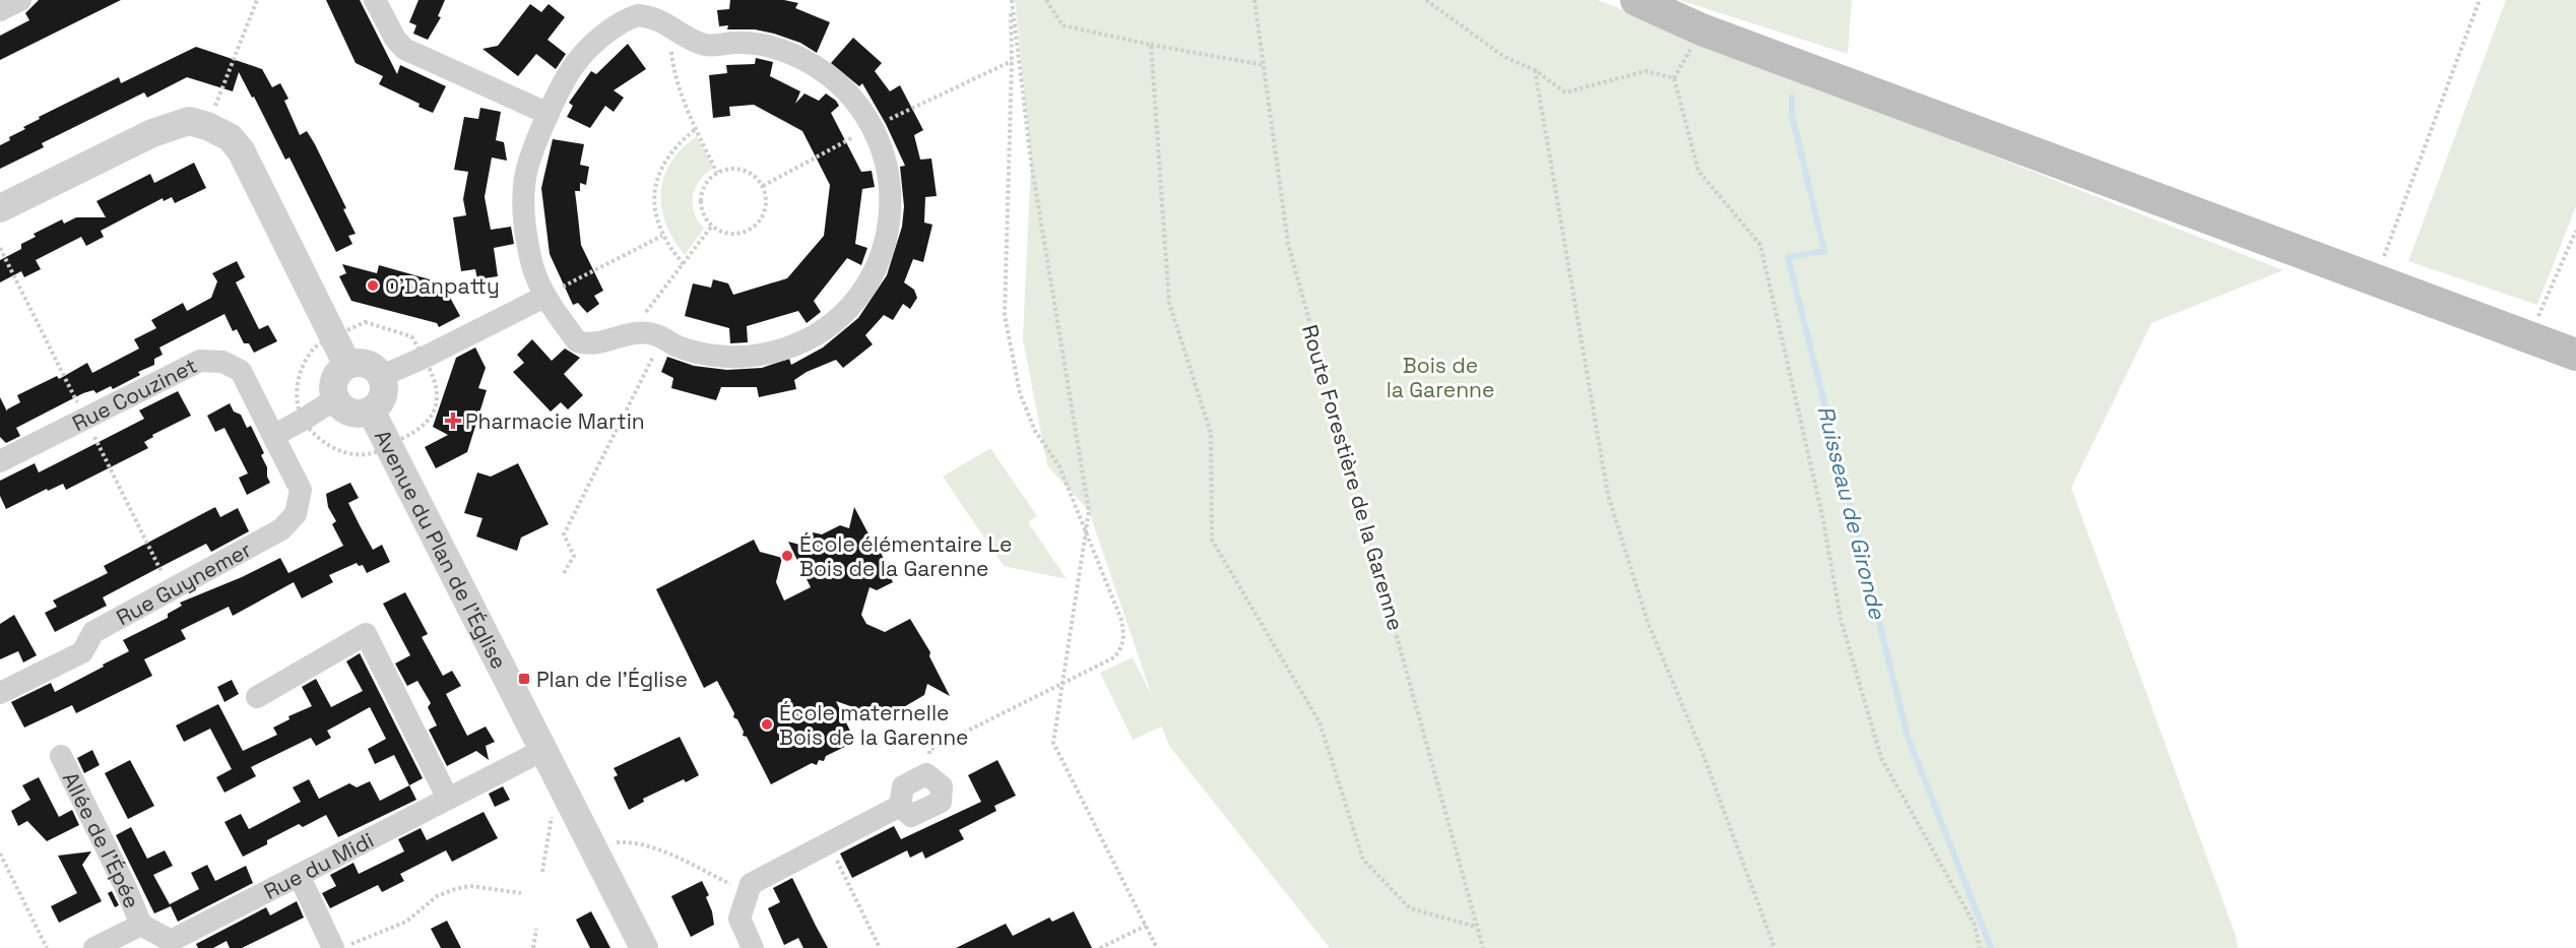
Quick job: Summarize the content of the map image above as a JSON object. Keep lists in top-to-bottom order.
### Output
{
  "streets": {
    "street": [
      "Rue Couzinet",
      "Avenue du Plan de l'Église",
      "Rue Guynemer",
      "Allée de l'Épée",
      "Rue du Midi"
    ],
    "path": ["Route Forestière de la Garenne"]
  },
  "crossings": [
    ["Rue Couzinet", "Rue Guynemer"],
    ["Avenue du Plan de l'Église", "Rue du Midi"],
    ["Allée de l'Épée", "Rue du Midi"]
  ],
  "water": ["Ruisseau de Gironde"],
  "parks": ["Bois de la Garenne"],
  "places": {
    "other": ["O'Danpatty", "École élémentaire Le Bois de la Garenne", "École maternelle Bois de la Garenne"],
    "health": ["Pharmacie Martin"],
    "transit": ["Plan de l'Église"]
  }
}
